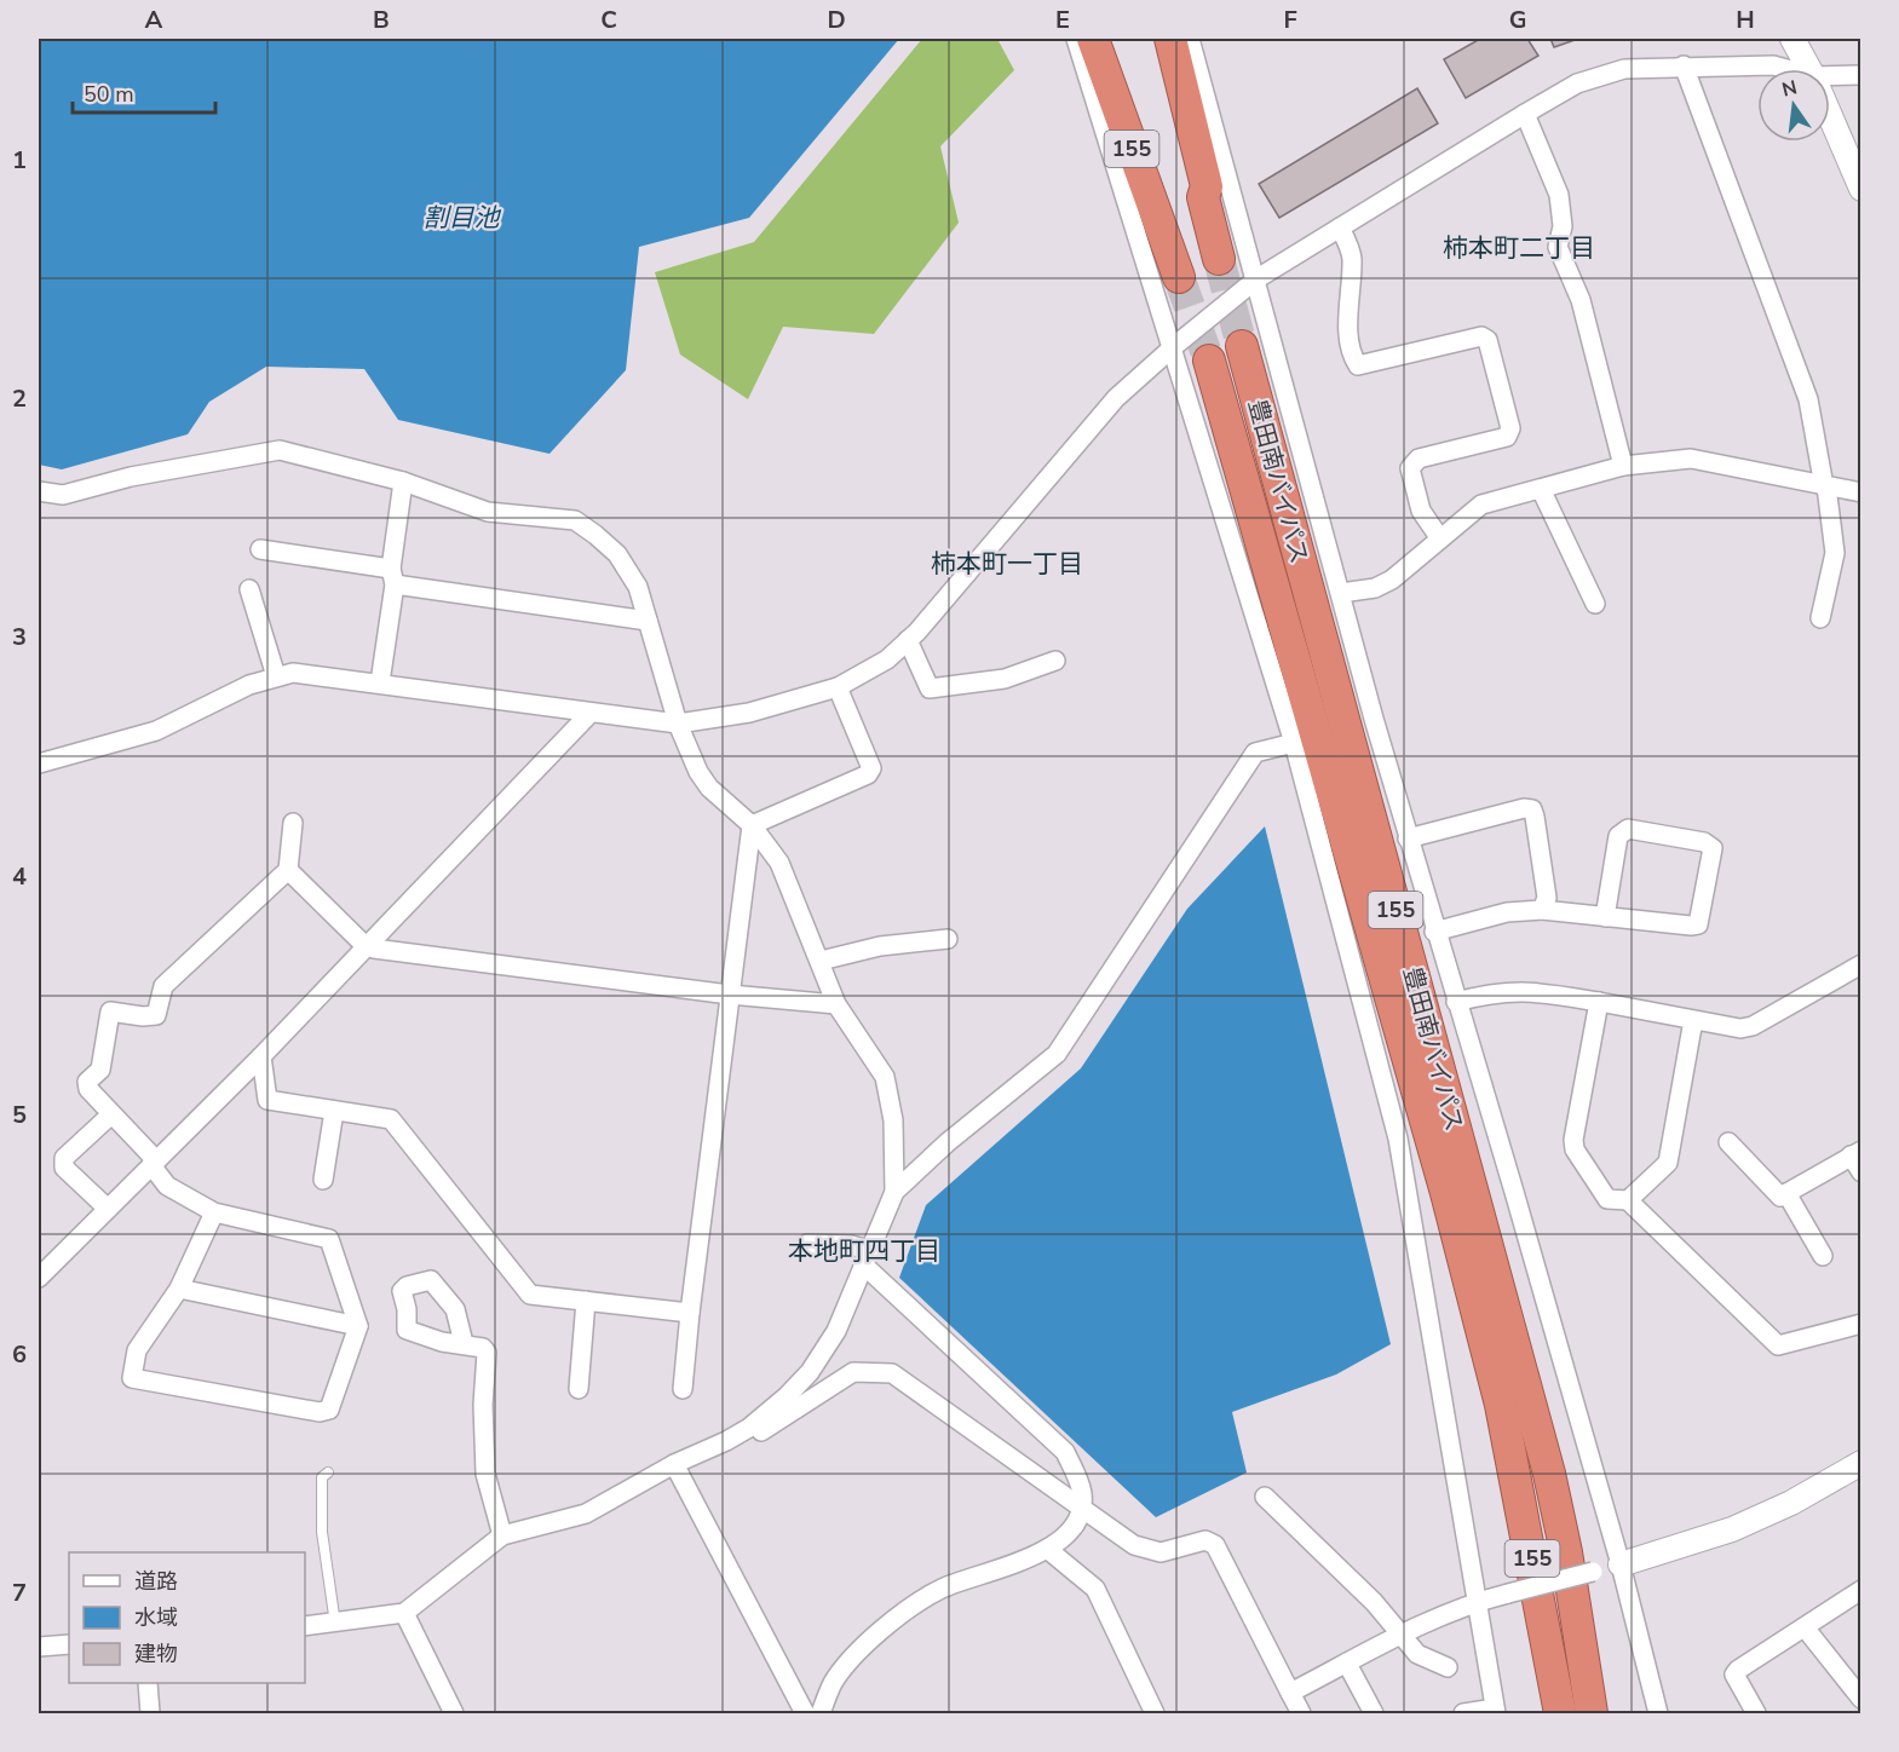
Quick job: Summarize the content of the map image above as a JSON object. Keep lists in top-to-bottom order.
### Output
{
  "streets": {
    "highway": ["155", "豊田南バイパス"]
  },
  "crossings": [
    ["155", "豊田南バイパス"]
  ],
  "districts": ["柿本町二丁目", "柿本町一丁目", "本地町四丁目"],
  "water": ["割目池"],
  "legend": ["道路", "水域", "建物"],
  "scale_bar": "50 m",
  "north": "top",
  "grid": {
    "columns": [
      "A",
      "B",
      "C",
      "D",
      "E",
      "F",
      "G",
      "H"
    ],
    "rows": [
      "1",
      "2",
      "3",
      "4",
      "5",
      "6",
      "7"
    ]
  }
}
